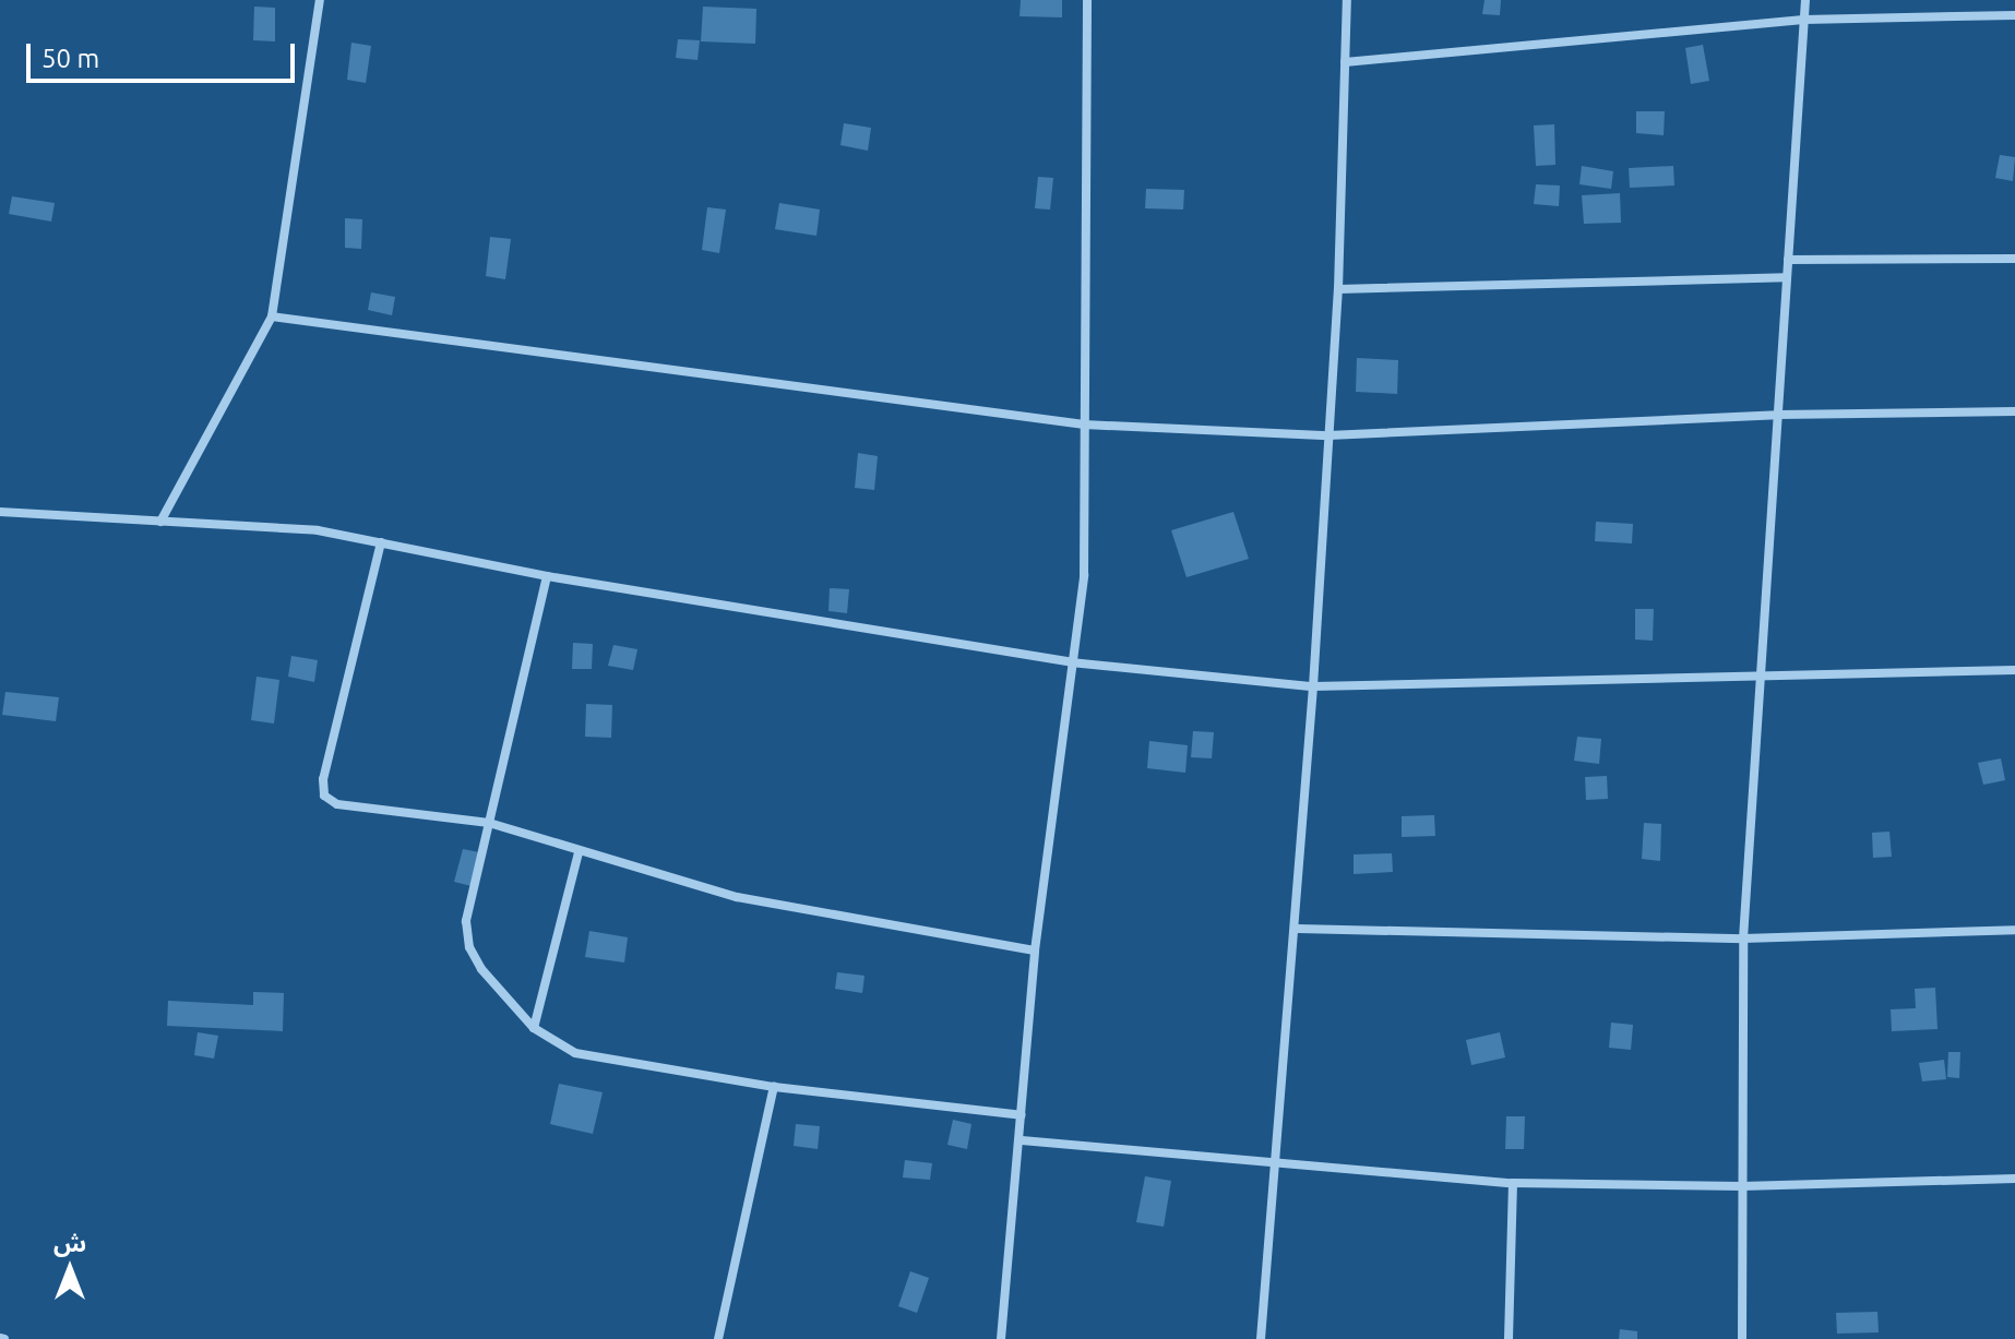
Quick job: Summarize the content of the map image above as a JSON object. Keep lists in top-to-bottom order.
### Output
{
  "scale_bar": "50 m",
  "north": "top"
}
